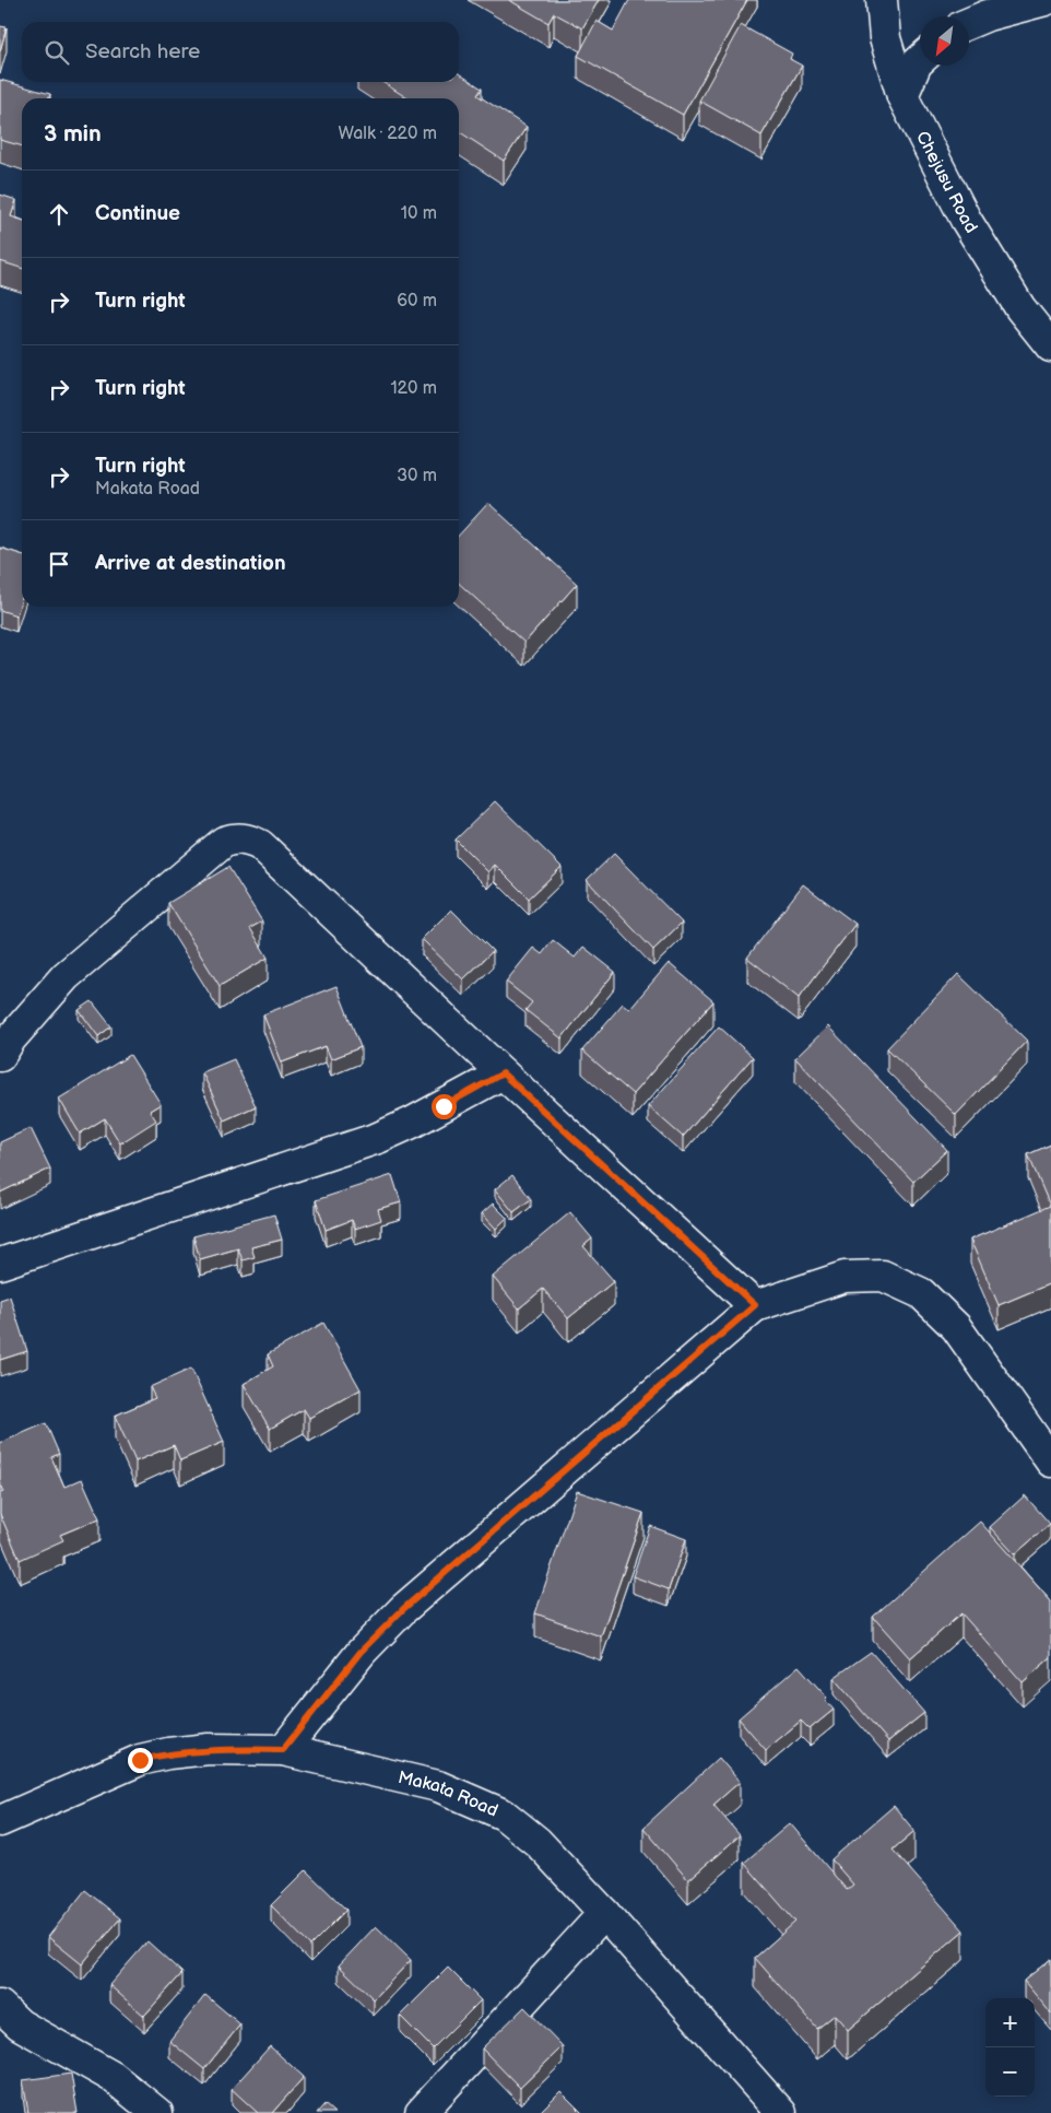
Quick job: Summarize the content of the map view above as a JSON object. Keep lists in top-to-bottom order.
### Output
{
  "streets": {
    "street": ["Chejusu Road", "Makata Road"]
  },
  "north": "bottom left",
  "page": {
    "search": "Search here",
    "heading": ["3 min", "Walk · 220 m"],
    "list": [
      ["Continue", "10 m"],
      ["Turn right", "60 m"],
      ["Turn right", "120 m"],
      ["Turn right", "Makata Road", "30 m"],
      "Arrive at destination"
    ],
    "map_buttons": ["+", "−"]
  }
}
